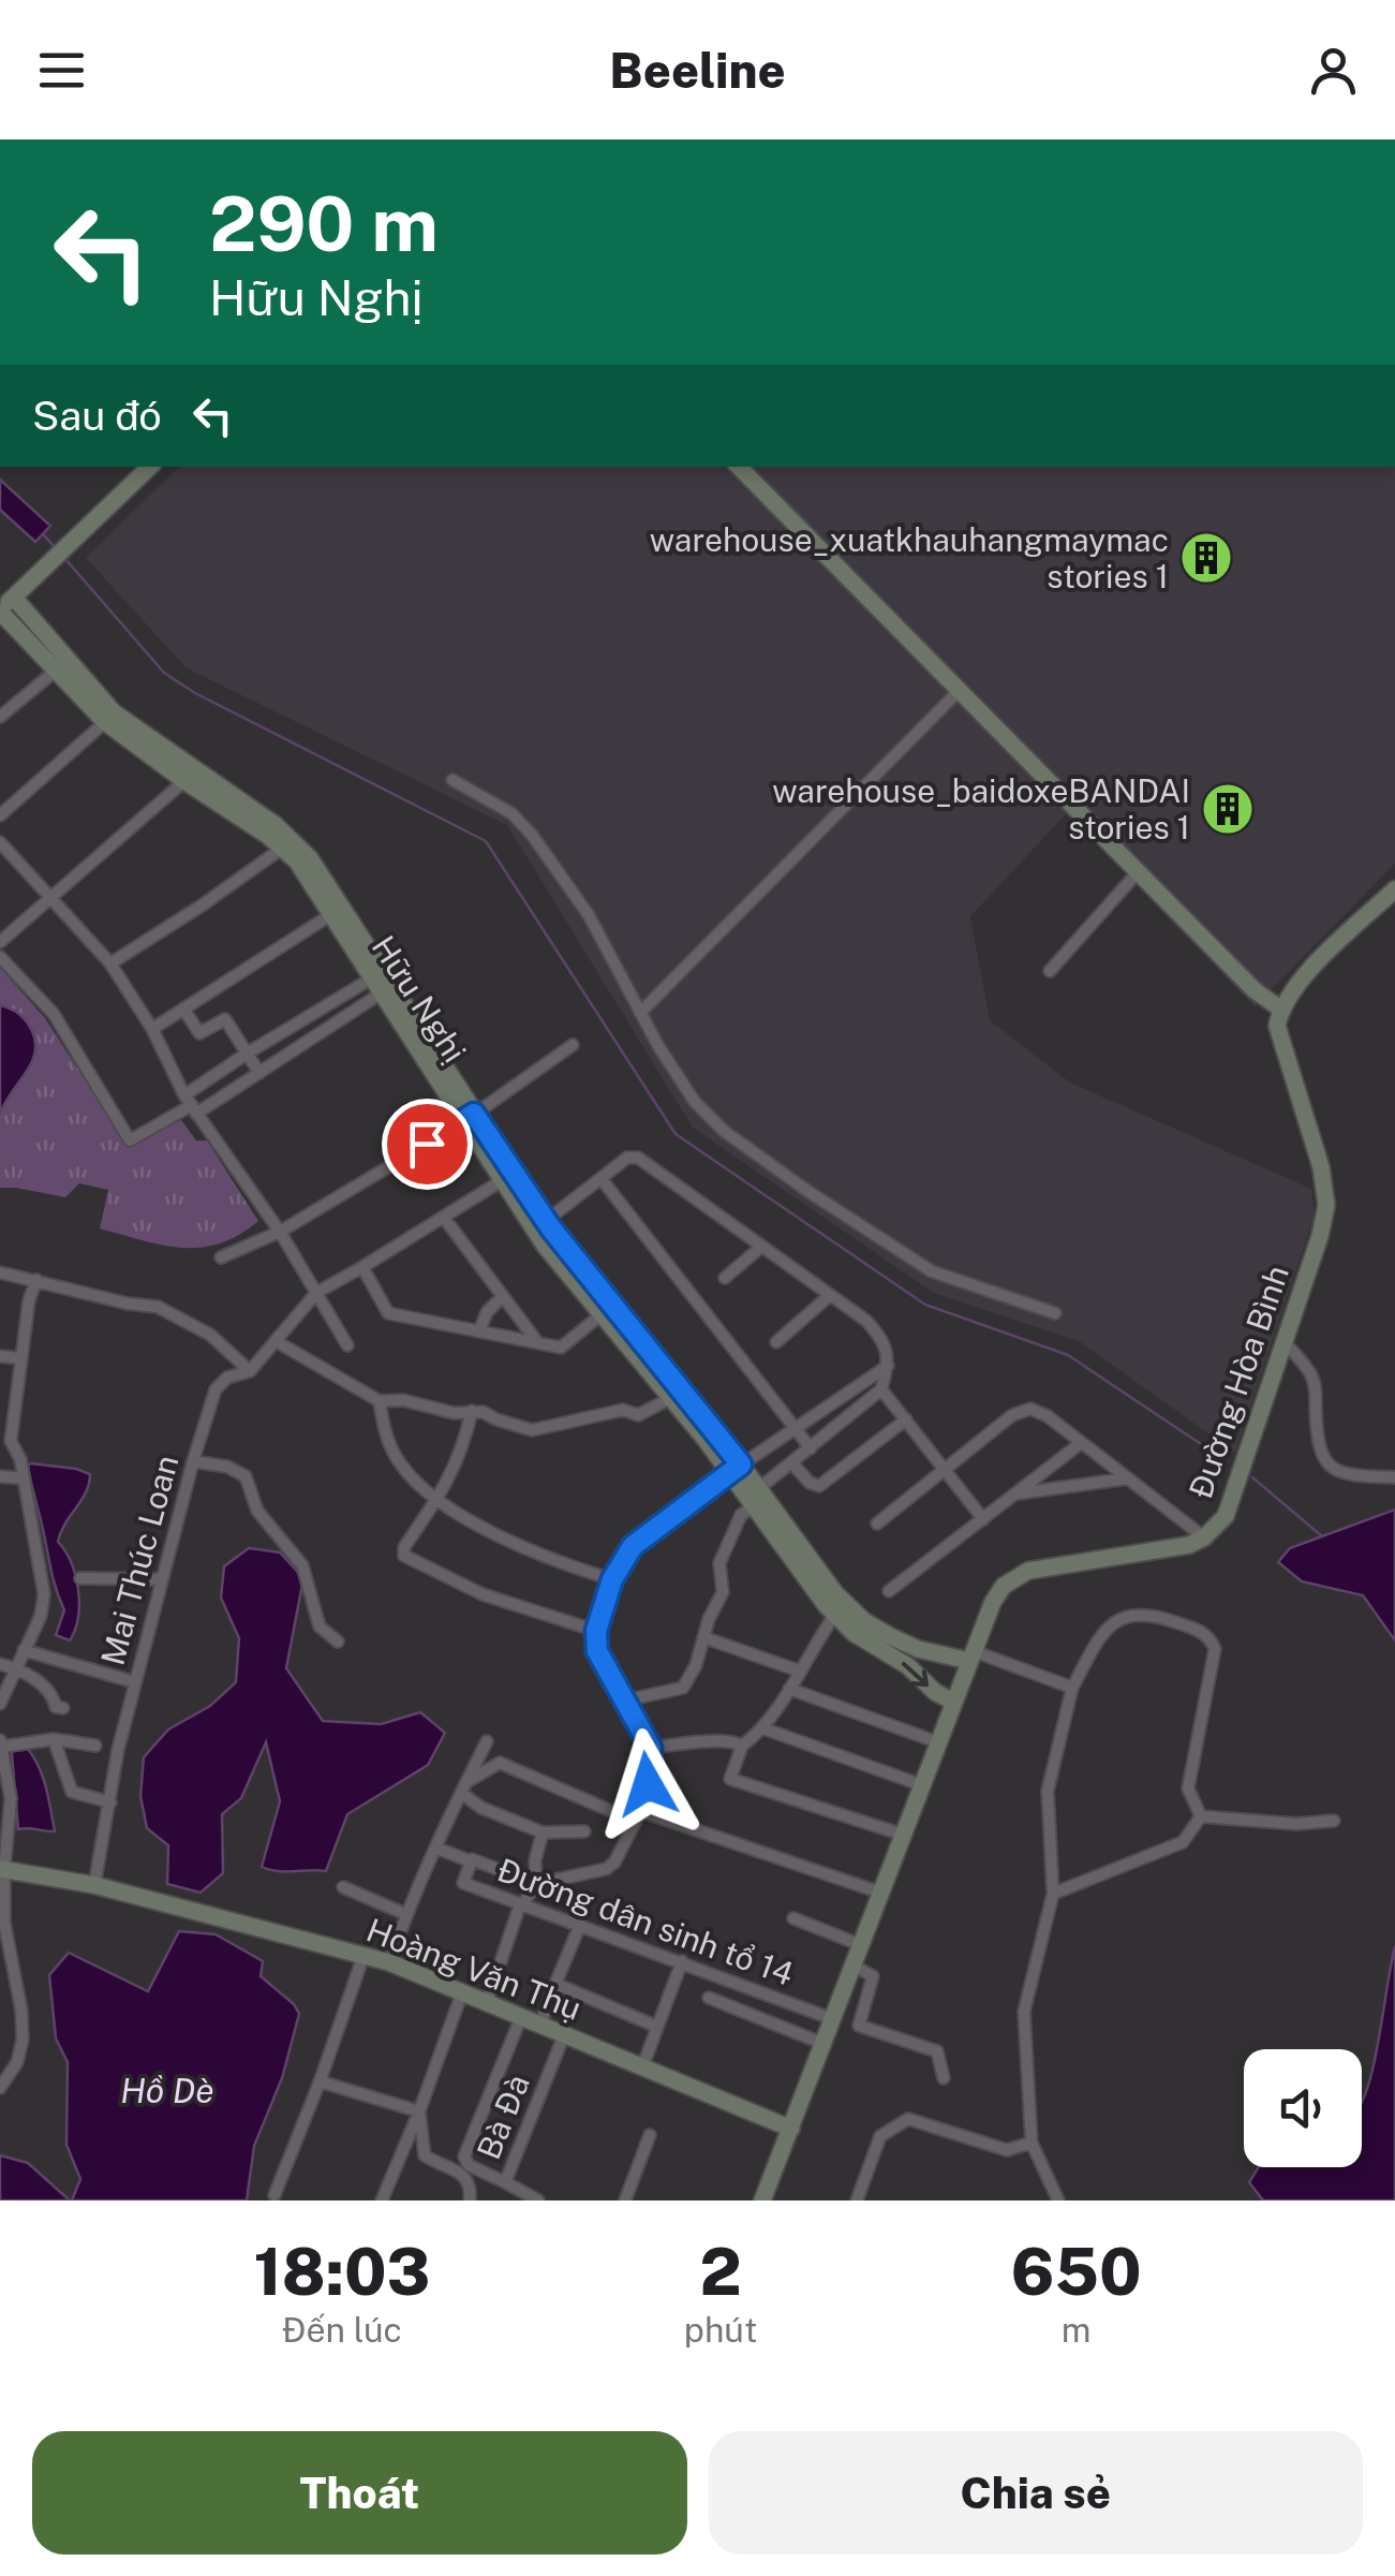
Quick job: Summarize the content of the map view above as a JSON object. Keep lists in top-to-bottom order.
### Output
{
  "streets": {
    "main road": ["Hữu Nghị", "Đường Hòa Bình", "Hoàng Văn Thụ"],
    "street": ["Mai Thúc Loan", "Đường dân sinh tổ 14", "Bà Đà"]
  },
  "crossings": [
    ["Hữu Nghị", "Đường Hòa Bình"],
    ["Đường Hòa Bình", "Đường dân sinh tổ 14"],
    ["Đường Hòa Bình", "Hoàng Văn Thụ"],
    ["Mai Thúc Loan", "Hoàng Văn Thụ"],
    ["Hoàng Văn Thụ", "Bà Đà"]
  ],
  "water": ["Hồ Dè"],
  "places": {
    "building": ["warehouse_xuatkhauhangmaymac stories 1", "warehouse_baidoxeBANDAI stories 1"]
  },
  "page": {
    "header": "Beeline",
    "turn": ["290 m", "Hữu Nghị"],
    "then": "Sau đó",
    "eta": [
      "18:03",
      "Đến lúc",
      "2",
      "phút",
      "650",
      "m"
    ],
    "buttons": ["Thoát", "Chia sẻ"]
  }
}
